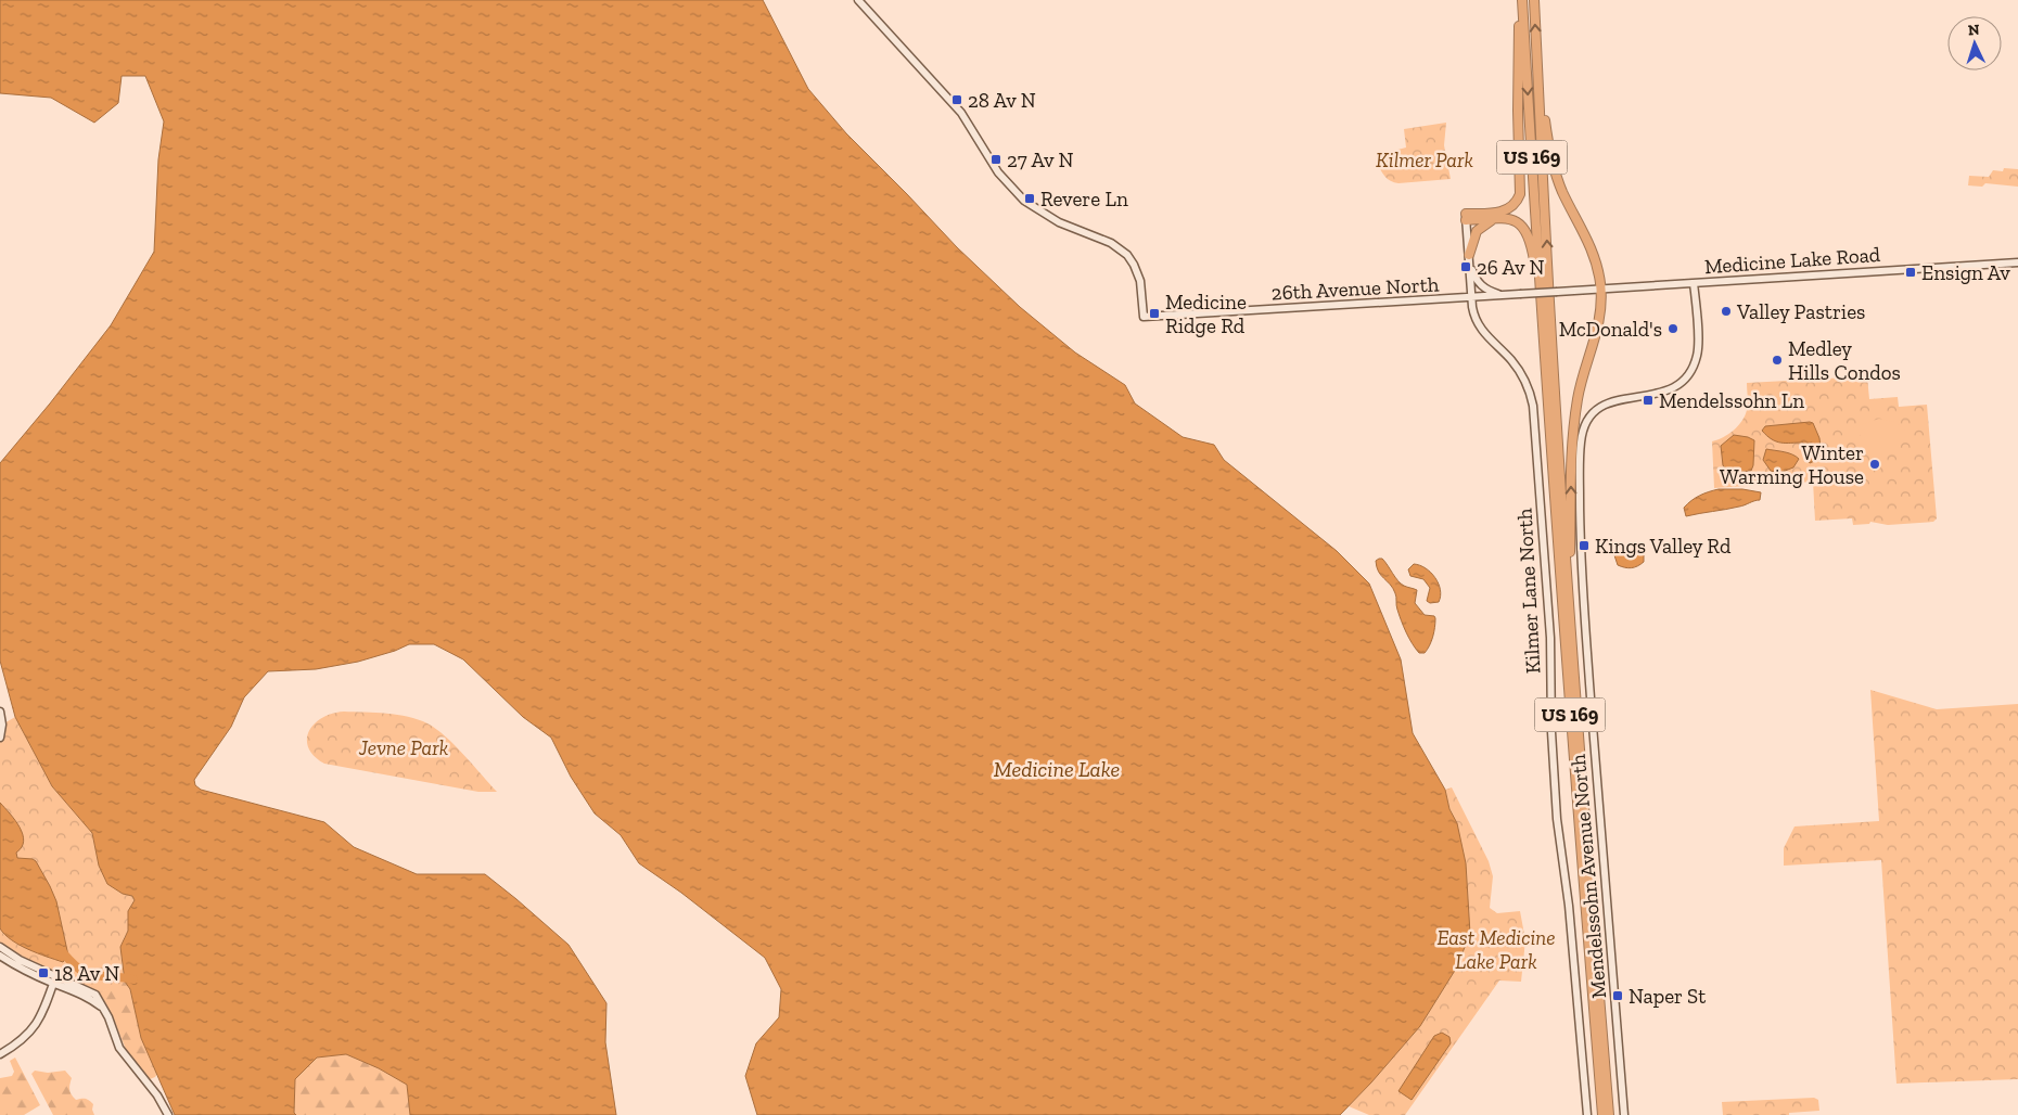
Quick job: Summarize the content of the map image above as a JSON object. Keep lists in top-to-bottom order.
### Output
{
  "streets": {
    "highway": ["US 169"],
    "street": [
      "Medicine Lake Road",
      "26th Avenue North",
      "Kilmer Lane North",
      "Mendelssohn Avenue North"
    ]
  },
  "crossings": [
    ["Medicine Lake Road", "26th Avenue North"],
    ["Medicine Lake Road", "Mendelssohn Avenue North"],
    ["26th Avenue North", "Kilmer Lane North"]
  ],
  "water": ["Medicine Lake"],
  "parks": ["Kilmer Park", "Jevne Park", "East Medicine Lake Park"],
  "places": {
    "transit": [
      "28 Av N",
      "27 Av N",
      "Revere Ln",
      "26 Av N",
      "Ensign Av",
      "Medicine Ridge Rd",
      "Mendelssohn Ln",
      "Kings Valley Rd",
      "18 Av N",
      "Naper St"
    ],
    "other": [
      "Valley Pastries",
      "McDonald's",
      "Medley Hills Condos",
      "Winter Warming House"
    ]
  },
  "north": "top"
}
